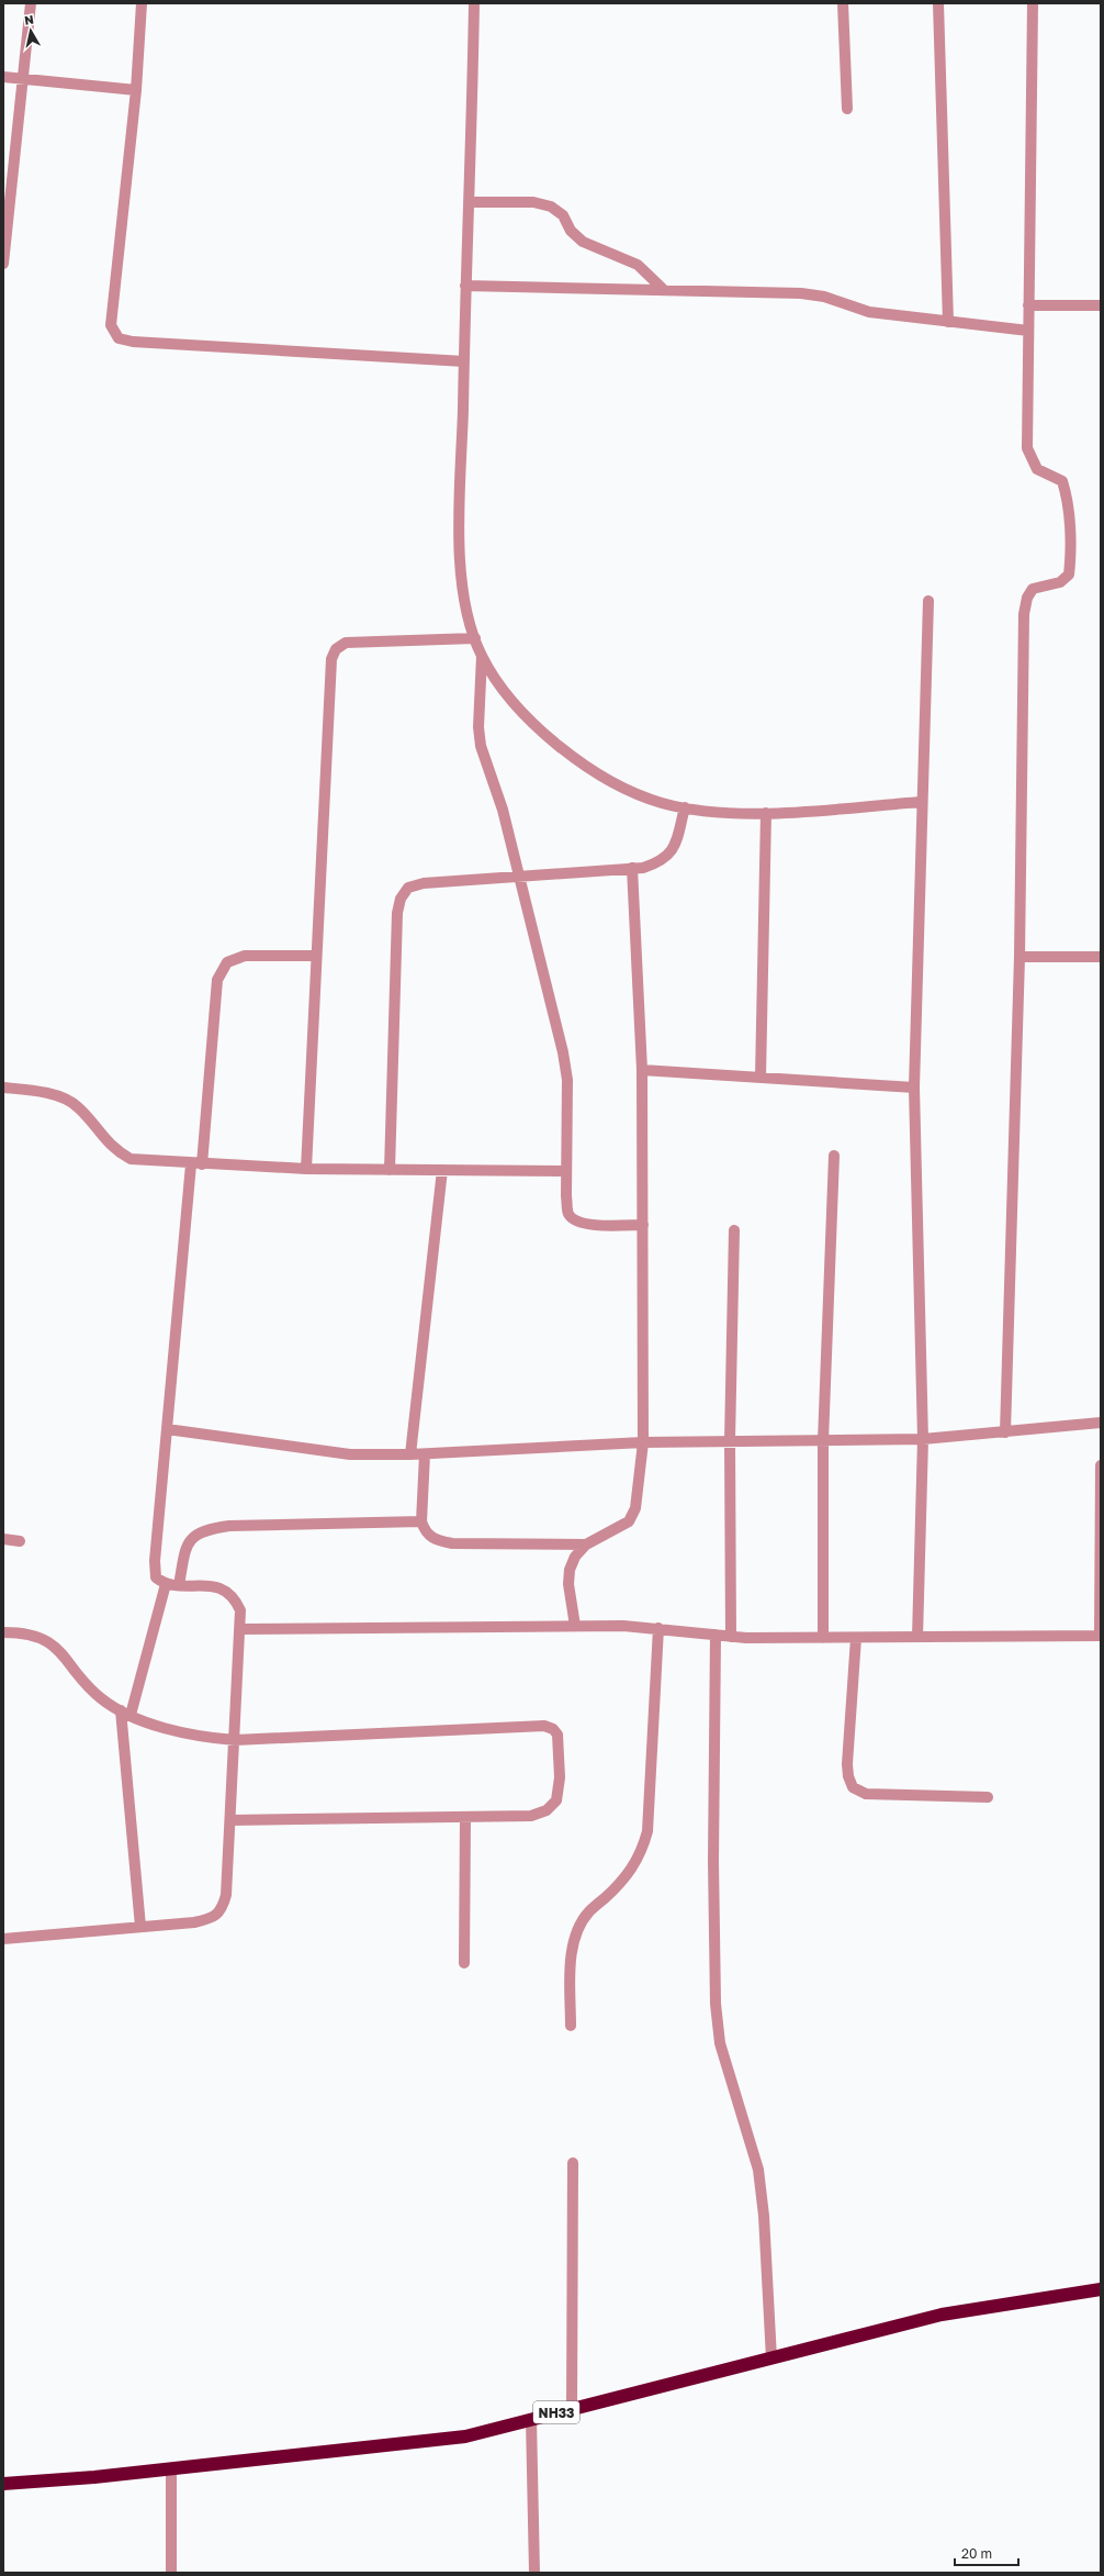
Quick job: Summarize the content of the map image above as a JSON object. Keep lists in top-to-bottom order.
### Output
{
  "streets": {
    "highway": ["NH33"]
  },
  "scale_bar": "20 m",
  "north": "top"
}
